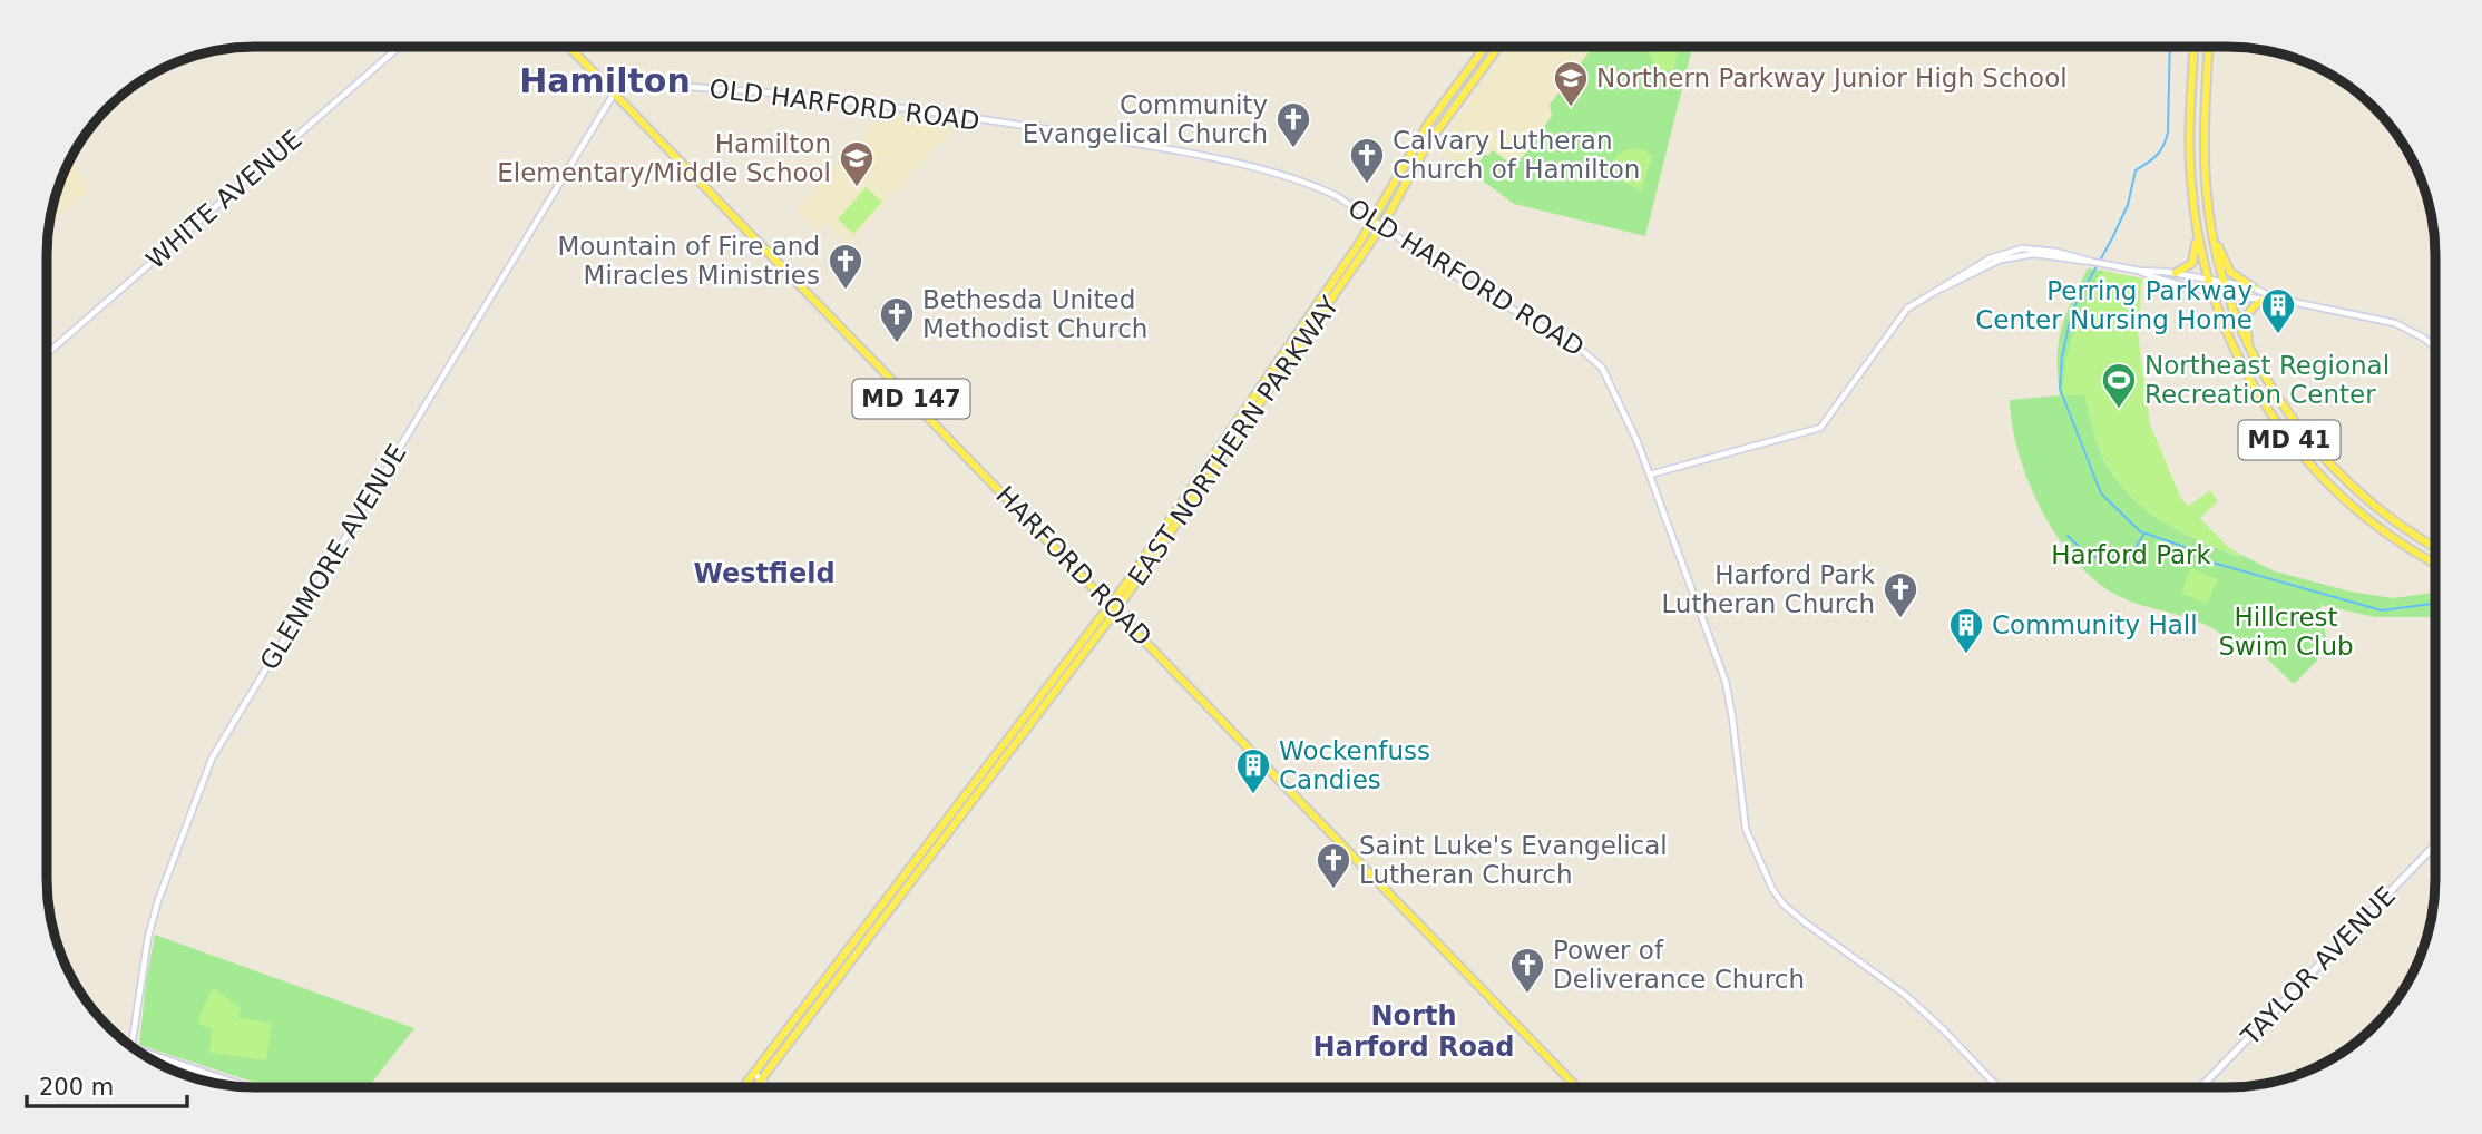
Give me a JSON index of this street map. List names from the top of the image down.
{
  "streets": {
    "main road": [
      "MD 147",
      "MD 41",
      "EAST NORTHERN PARKWAY",
      "HARFORD ROAD",
      "TAYLOR AVENUE"
    ],
    "street": ["OLD HARFORD ROAD", "WHITE AVENUE", "GLENMORE AVENUE"]
  },
  "crossings": [
    ["OLD HARFORD ROAD", "EAST NORTHERN PARKWAY"],
    ["OLD HARFORD ROAD", "HARFORD ROAD"],
    ["EAST NORTHERN PARKWAY", "HARFORD ROAD"],
    ["GLENMORE AVENUE", "HARFORD ROAD"]
  ],
  "districts": ["Hamilton", "Westfield", "North Harford Road"],
  "parks": ["Harford Park", "Hillcrest Swim Club"],
  "places": {
    "school or university": ["Northern Parkway Junior High School", "Hamilton Elementary/Middle School"],
    "church": [
      "Community Evangelical Church",
      "Calvary Lutheran Church of Hamilton",
      "Mountain of Fire and Miracles Ministries",
      "Bethesda United Methodist Church",
      "Harford Park Lutheran Church",
      "Saint Luke's Evangelical Lutheran Church",
      "Power of Deliverance Church"
    ],
    "building": ["Perring Parkway Center Nursing Home", "Community Hall", "Wockenfuss Candies"],
    "sports": ["Northeast Regional Recreation Center"]
  },
  "scale_bar": "200 m"
}
